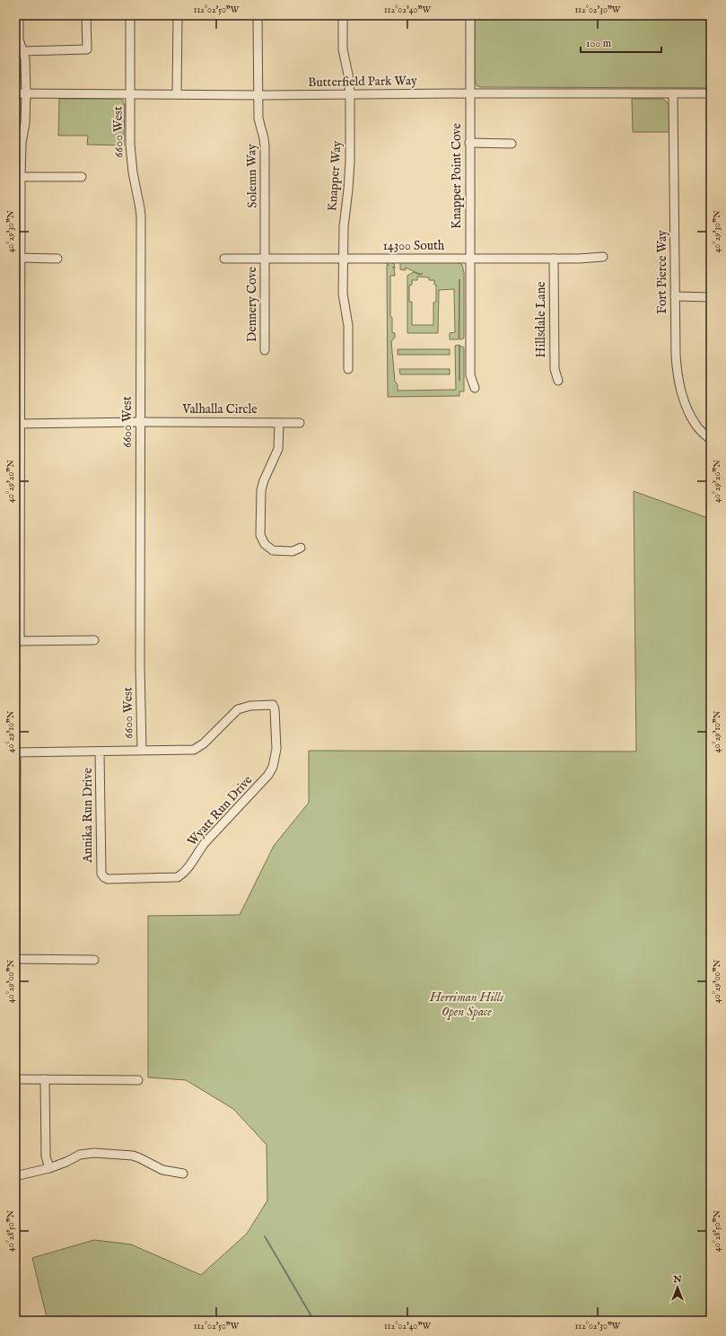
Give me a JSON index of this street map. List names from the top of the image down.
{
  "streets": {
    "street": [
      "Butterfield Park Way",
      "6600 West",
      "Solemn Way",
      "Knapper Way",
      "Knapper Point Cove",
      "14300 South",
      "Fort Pierce Way",
      "Dennery Cove",
      "Hillsdale Lane",
      "Valhalla Circle",
      "Wyatt Run Drive",
      "Annika Run Drive"
    ]
  },
  "crossings": [
    ["Butterfield Park Way", "6600 West"],
    ["Butterfield Park Way", "Solemn Way"],
    ["Butterfield Park Way", "Knapper Way"],
    ["Butterfield Park Way", "Knapper Point Cove"],
    ["Butterfield Park Way", "Fort Pierce Way"],
    ["6600 West", "Valhalla Circle"],
    ["6600 West", "Wyatt Run Drive"],
    ["Solemn Way", "14300 South"],
    ["Solemn Way", "Dennery Cove"],
    ["Knapper Way", "14300 South"],
    ["Knapper Point Cove", "14300 South"],
    ["14300 South", "Dennery Cove"],
    ["14300 South", "Hillsdale Lane"],
    ["Wyatt Run Drive", "Annika Run Drive"]
  ],
  "parks": ["Herriman Hills Open Space"],
  "scale_bar": "100 m",
  "north": "top",
  "coordinates": [
    "112°02'50\"W",
    "112°02'40\"W",
    "112°02'30\"W",
    "40°29'30\"N",
    "40°29'20\"N",
    "40°29'10\"N",
    "40°29'00\"N",
    "40°28'50\"N"
  ]
}
